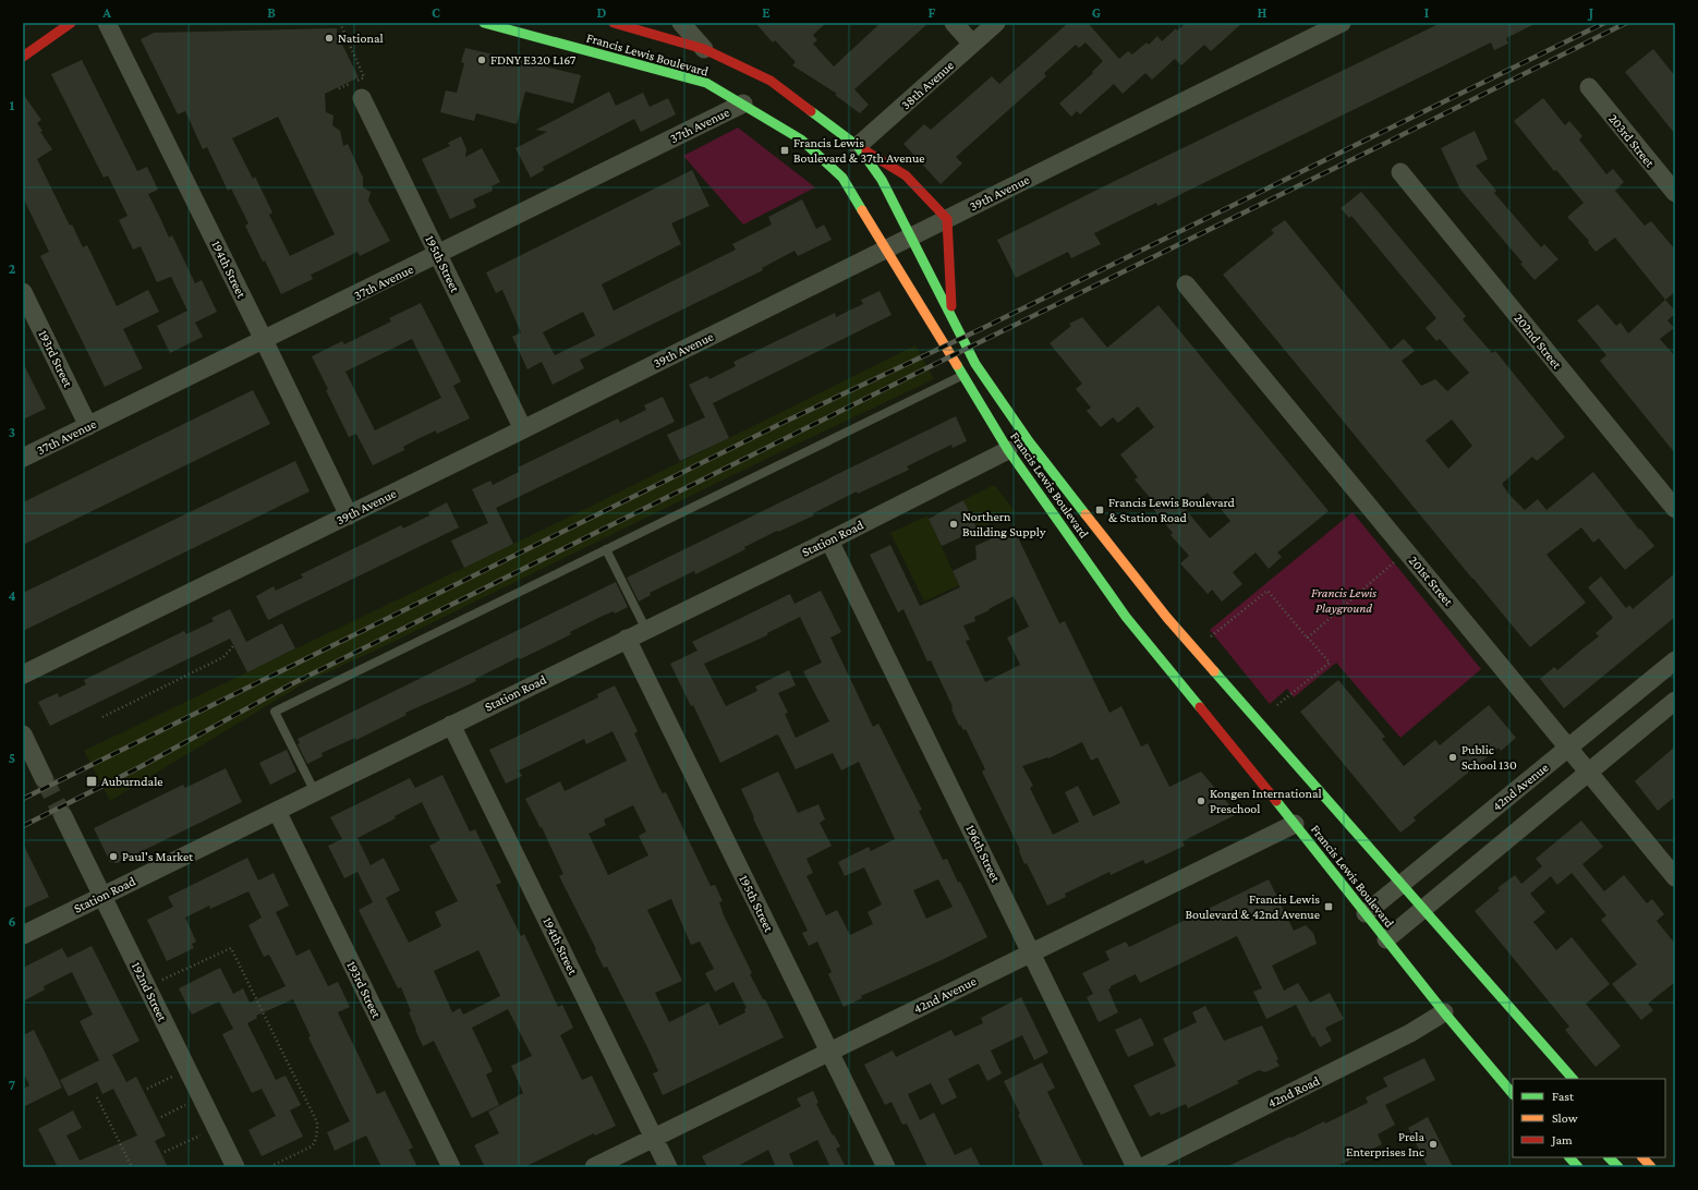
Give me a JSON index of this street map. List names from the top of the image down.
{
  "streets": {
    "main road": ["Francis Lewis Boulevard"],
    "street": [
      "38th Avenue",
      "37th Avenue",
      "203rd Street",
      "39th Avenue",
      "195th Street",
      "194th Street",
      "202nd Street",
      "193rd Street",
      "Station Road",
      "201st Street",
      "42nd Avenue",
      "196th Street",
      "192nd Street",
      "42nd Road"
    ]
  },
  "crossings": [
    ["Francis Lewis Boulevard", "38th Avenue"],
    ["Francis Lewis Boulevard", "37th Avenue"],
    ["Francis Lewis Boulevard", "39th Avenue"],
    ["Francis Lewis Boulevard", "Station Road"],
    ["Francis Lewis Boulevard", "42nd Avenue"],
    ["Francis Lewis Boulevard", "42nd Road"],
    ["37th Avenue", "195th Street"],
    ["37th Avenue", "194th Street"],
    ["37th Avenue", "193rd Street"],
    ["39th Avenue", "195th Street"],
    ["39th Avenue", "194th Street"],
    ["195th Street", "Station Road"],
    ["195th Street", "42nd Avenue"],
    ["194th Street", "Station Road"],
    ["194th Street", "42nd Avenue"],
    ["193rd Street", "Station Road"],
    ["Station Road", "196th Street"],
    ["Station Road", "192nd Street"],
    ["201st Street", "42nd Avenue"],
    ["42nd Avenue", "196th Street"]
  ],
  "parks": ["Francis Lewis Playground"],
  "places": {
    "other": [
      "National",
      "FDNY E320 L167",
      "Northern Building Supply",
      "Public School 130",
      "Kongen International Preschool",
      "Paul's Market",
      "Prela Enterprises Inc"
    ],
    "transit": [
      "Francis Lewis Boulevard & 37th Avenue",
      "Francis Lewis Boulevard & Station Road",
      "Auburndale",
      "Francis Lewis Boulevard & 42nd Avenue"
    ]
  },
  "legend": ["Fast", "Slow", "Jam"],
  "grid": {
    "columns": [
      "A",
      "B",
      "C",
      "D",
      "E",
      "F",
      "G",
      "H",
      "I",
      "J"
    ],
    "rows": [
      "1",
      "2",
      "3",
      "4",
      "5",
      "6",
      "7"
    ]
  }
}
